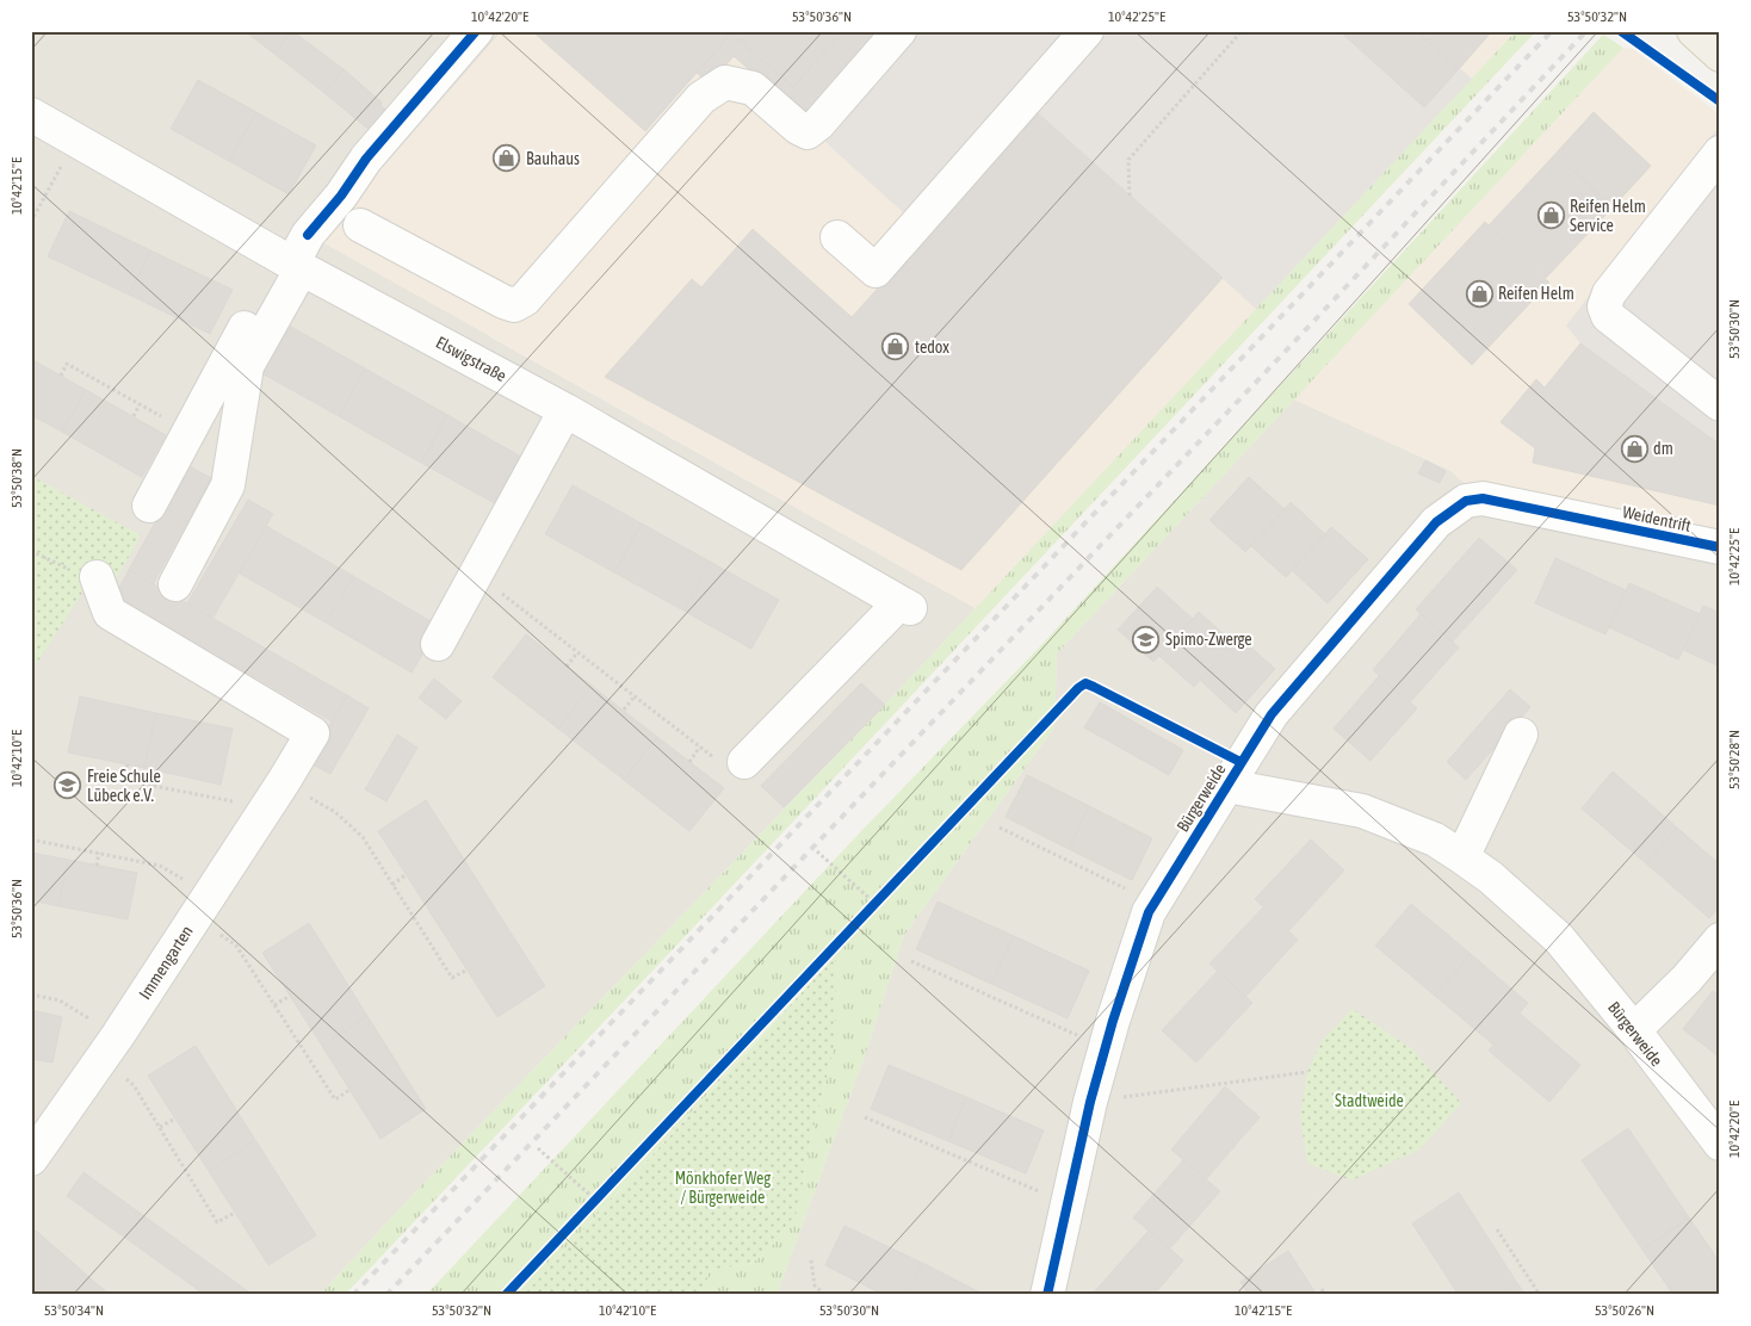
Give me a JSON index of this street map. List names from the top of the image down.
{
  "streets": {
    "street": [
      "Elswigstraße",
      "Weidentrift",
      "Bürgerweide",
      "Immengarten"
    ]
  },
  "crossings": [
    ["Weidentrift", "Bürgerweide"]
  ],
  "parks": ["Stadtweide", "Mönkhofer Weg / Bürgerweide"],
  "places": {
    "shop": [
      "Bauhaus",
      "Reifen Helm Service",
      "Reifen Helm",
      "tedox",
      "dm"
    ],
    "school or university": ["Spimo-Zwerge", "Freie Schule Lübeck e.V."]
  },
  "coordinates": [
    "10°42'20\"E",
    "53°50'36\"N",
    "10°42'25\"E",
    "53°50'32\"N",
    "10°42'15\"E",
    "53°50'30\"N",
    "53°50'38\"N",
    "10°42'10\"E",
    "53°50'28\"N",
    "53°50'34\"N",
    "53°50'26\"N"
  ]
}
